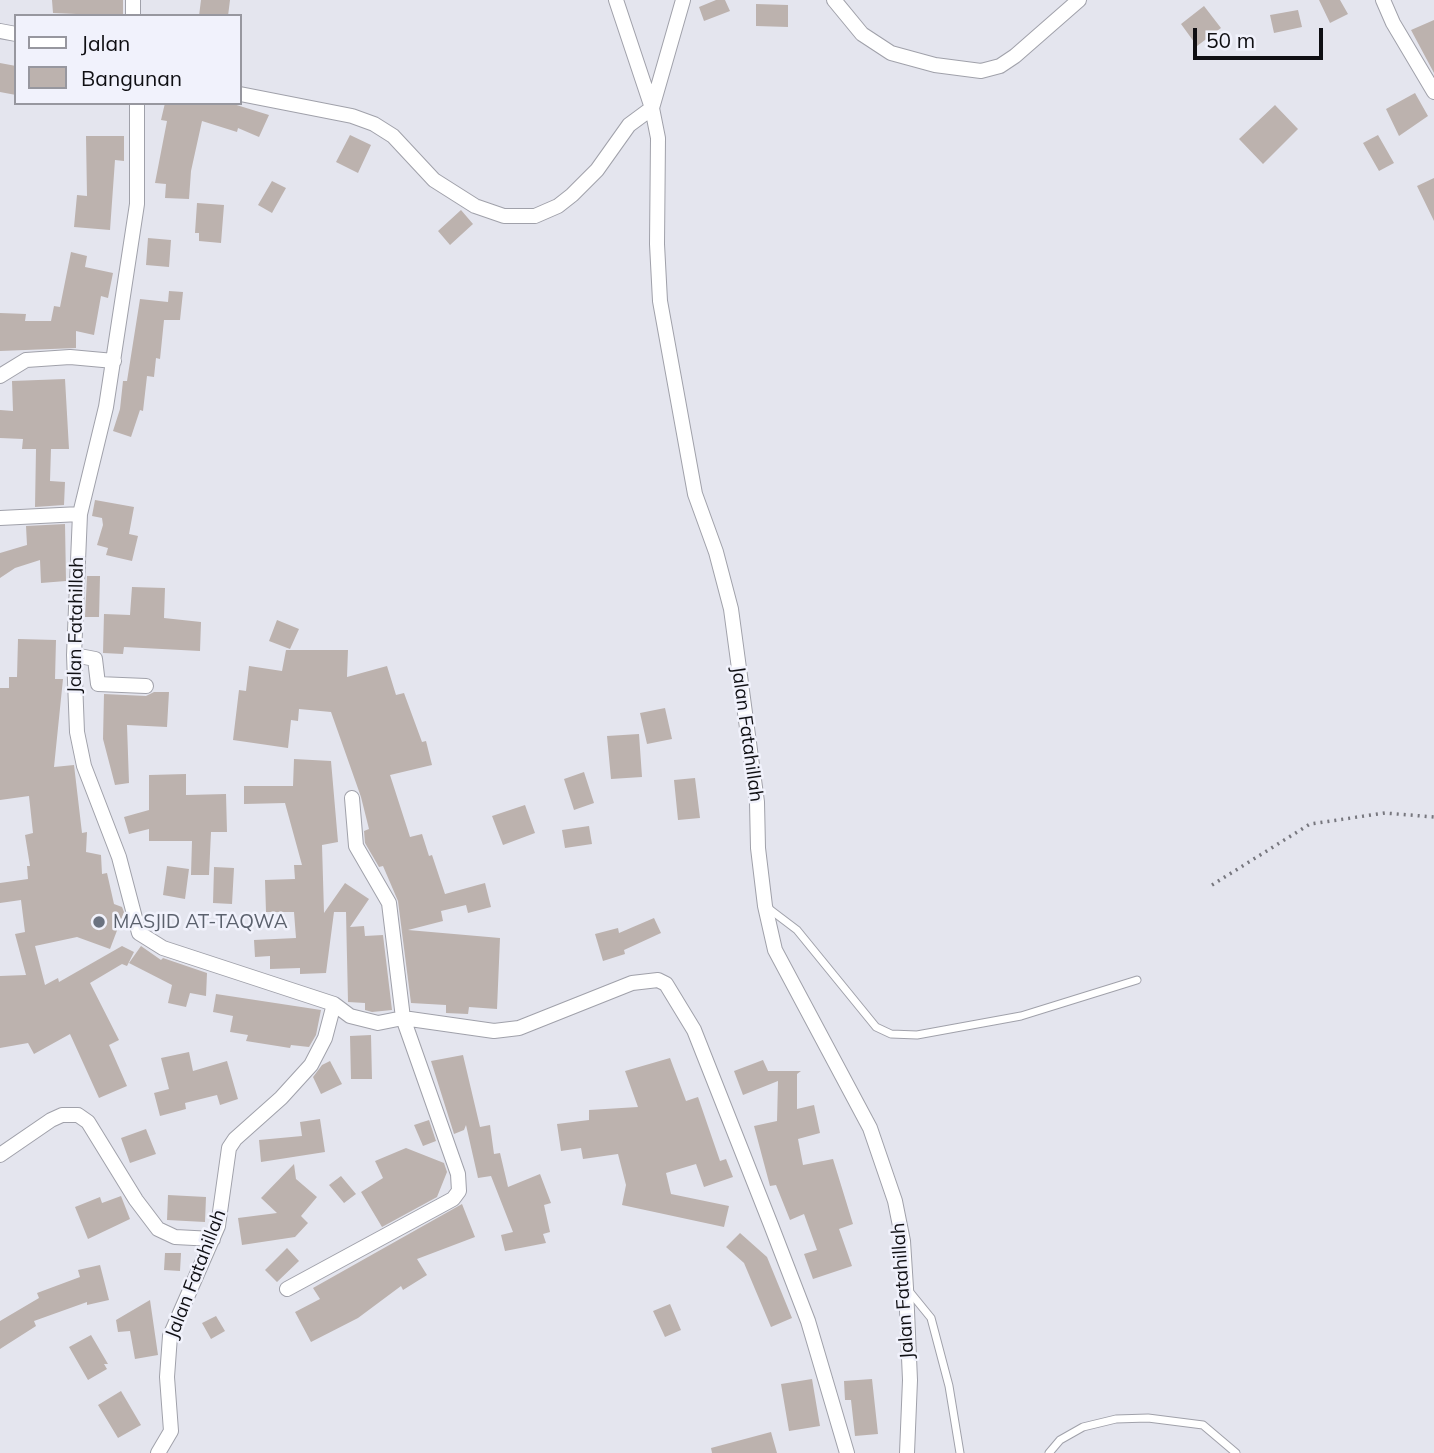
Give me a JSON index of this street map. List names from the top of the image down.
{
  "streets": {
    "street": ["Jalan Fatahillah"]
  },
  "places": ["MASJID AT-TAQWA"],
  "legend": ["Jalan", "Bangunan"],
  "scale_bar": "50 m"
}
